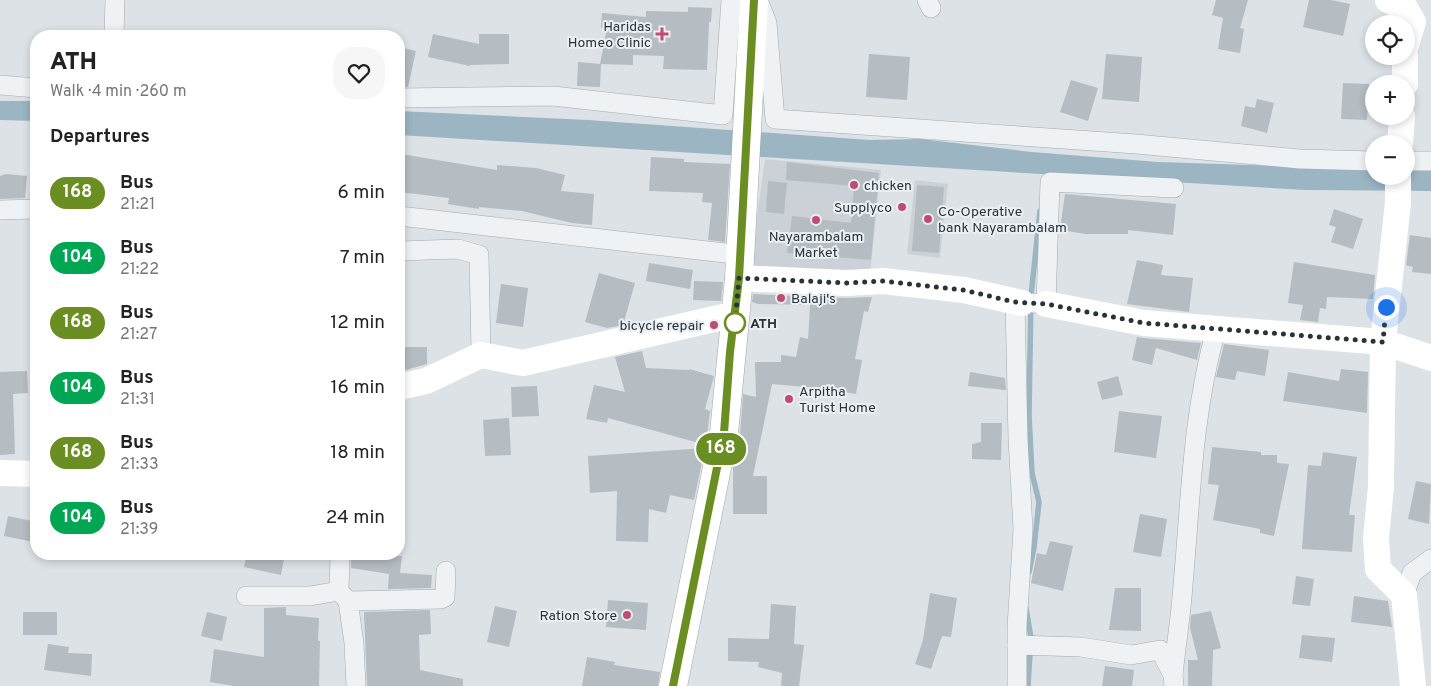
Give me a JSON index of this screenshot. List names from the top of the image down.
{
  "places": {
    "health": ["Haridas Homeo Clinic"],
    "other": [
      "chicken",
      "Supplyco",
      "Co-Operative bank Nayarambalam",
      "Nayarambalam Market",
      "Balaji's",
      "ATH",
      "bicycle repair",
      "Arpitha Turist Home",
      "Ration Store"
    ]
  },
  "lines": ["bus line 168"],
  "page": {
    "on_map": "168",
    "map_buttons": ["+", "−"],
    "heading": [
      ["ATH", "Walk · 4 min · 260 m"],
      "Departures"
    ],
    "list": [
      {
        "mark": "168",
        "name": "Bus",
        "note": "21:21",
        "value": "6 min"
      },
      {
        "mark": "104",
        "name": "Bus",
        "note": "21:22",
        "value": "7 min"
      },
      {
        "mark": "168",
        "name": "Bus",
        "note": "21:27",
        "value": "12 min"
      },
      {
        "mark": "104",
        "name": "Bus",
        "note": "21:31",
        "value": "16 min"
      },
      {
        "mark": "168",
        "name": "Bus",
        "note": "21:33",
        "value": "18 min"
      },
      {
        "mark": "104",
        "name": "Bus",
        "note": "21:39",
        "value": "24 min"
      }
    ]
  }
}
